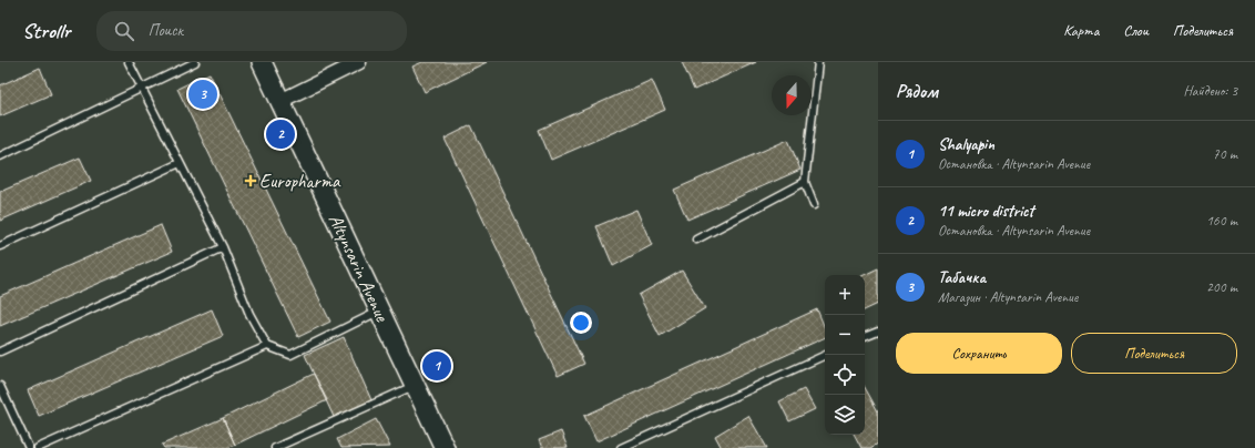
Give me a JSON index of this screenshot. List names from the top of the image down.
{
  "streets": {
    "main road": ["Altynsarin Avenue"]
  },
  "places": {
    "health": ["Europharma"]
  },
  "north": "bottom",
  "page": {
    "header": "Strollr",
    "search": "Поиск",
    "nav": ["Карта", "Слои", "Поделиться"],
    "heading": ["Рядом", "Найдено: 3"],
    "pins": ["3", "2", "1"],
    "list": [
      {
        "mark": "1",
        "name": "Shalyapin",
        "note": "Остановка · Altynsarin Avenue",
        "value": "70 m"
      },
      {
        "mark": "2",
        "name": "11 micro district",
        "note": "Остановка · Altynsarin Avenue",
        "value": "160 m"
      },
      {
        "mark": "3",
        "name": "Табачка",
        "note": "Магазин · Altynsarin Avenue",
        "value": "200 m"
      }
    ],
    "map_buttons": ["+", "−"],
    "buttons": ["Сохранить", "Поделиться"]
  }
}
